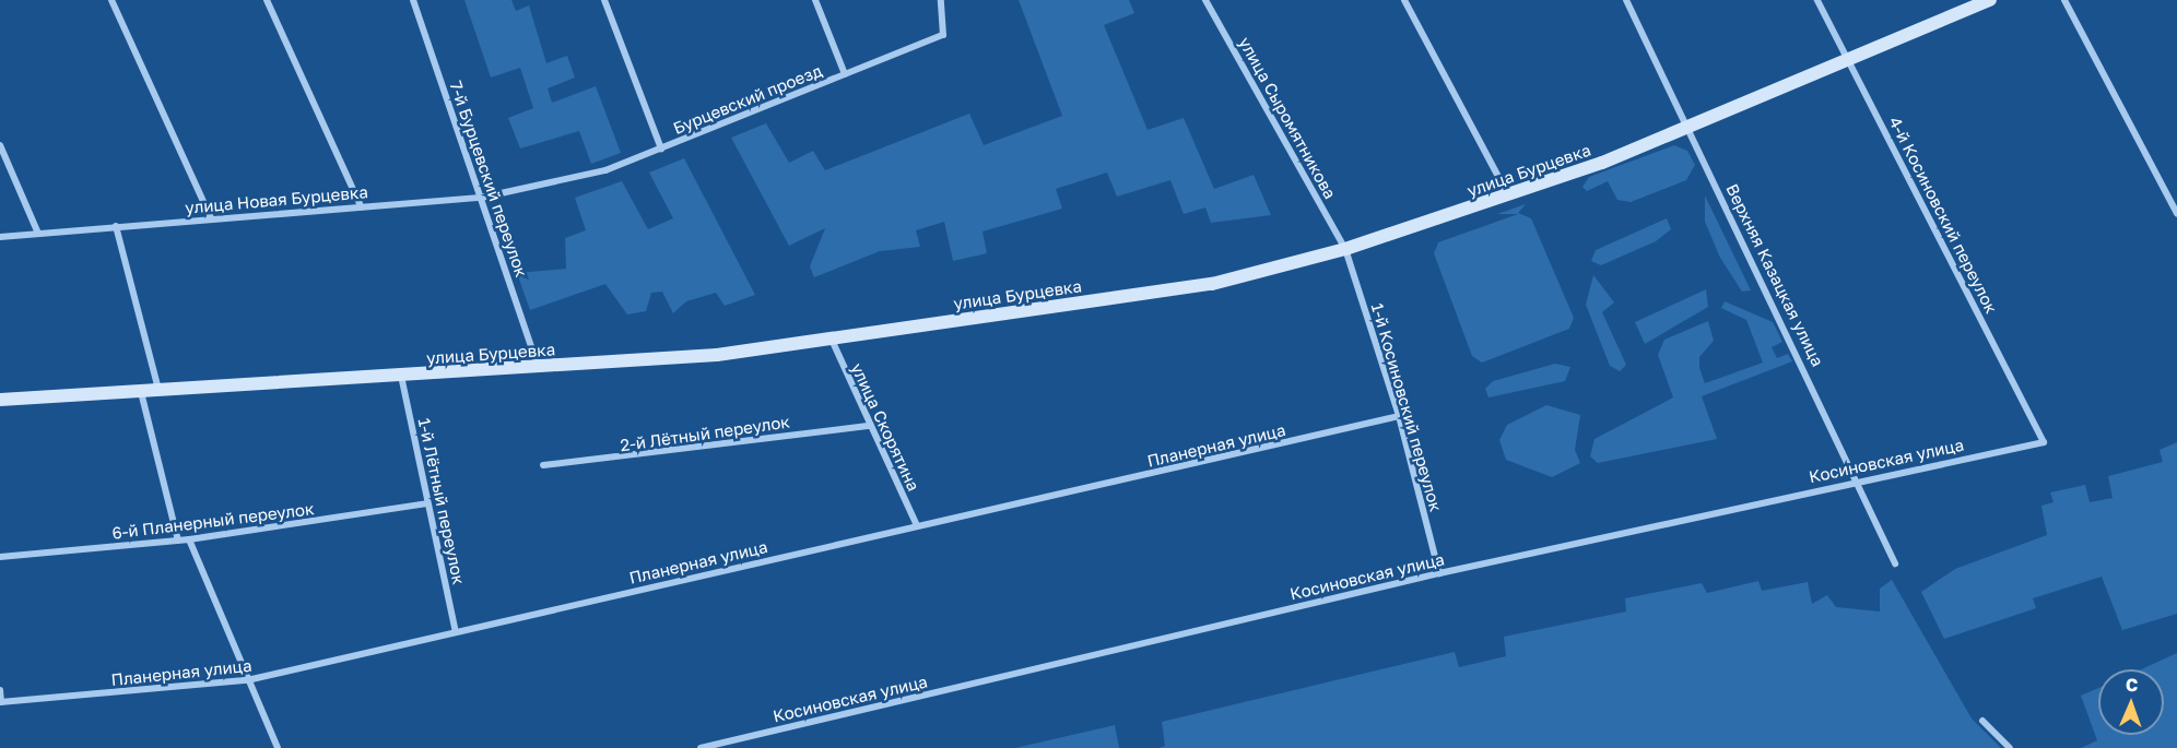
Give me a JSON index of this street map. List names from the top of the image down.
{
  "streets": {
    "street": [
      "Бурцевский проезд",
      "улица Сыромятникова",
      "улица Бурцевка",
      "7-й Бурцевский переулок",
      "улица Новая Бурцевка",
      "4-й Косиновский переулок",
      "Верхняя Казацкая улица",
      "1-й Косиновский переулок",
      "улица Скорятина",
      "2-й Лётный переулок",
      "Планерная улица",
      "Косиновская улица",
      "1-й Лётный переулок",
      "6-й Планерный переулок"
    ]
  },
  "crossings": [
    ["Бурцевский проезд", "улица Новая Бурцевка"],
    ["улица Сыромятникова", "улица Бурцевка"],
    ["улица Сыромятникова", "1-й Косиновский переулок"],
    ["улица Бурцевка", "7-й Бурцевский переулок"],
    ["улица Бурцевка", "4-й Косиновский переулок"],
    ["улица Бурцевка", "Верхняя Казацкая улица"],
    ["улица Бурцевка", "1-й Косиновский переулок"],
    ["улица Бурцевка", "улица Скорятина"],
    ["улица Бурцевка", "1-й Лётный переулок"],
    ["7-й Бурцевский переулок", "улица Новая Бурцевка"],
    ["4-й Косиновский переулок", "Косиновская улица"],
    ["Верхняя Казацкая улица", "Косиновская улица"],
    ["1-й Косиновский переулок", "Планерная улица"],
    ["1-й Косиновский переулок", "Косиновская улица"],
    ["улица Скорятина", "2-й Лётный переулок"],
    ["улица Скорятина", "Планерная улица"],
    ["Планерная улица", "1-й Лётный переулок"],
    ["1-й Лётный переулок", "6-й Планерный переулок"]
  ],
  "north": "top"
}
